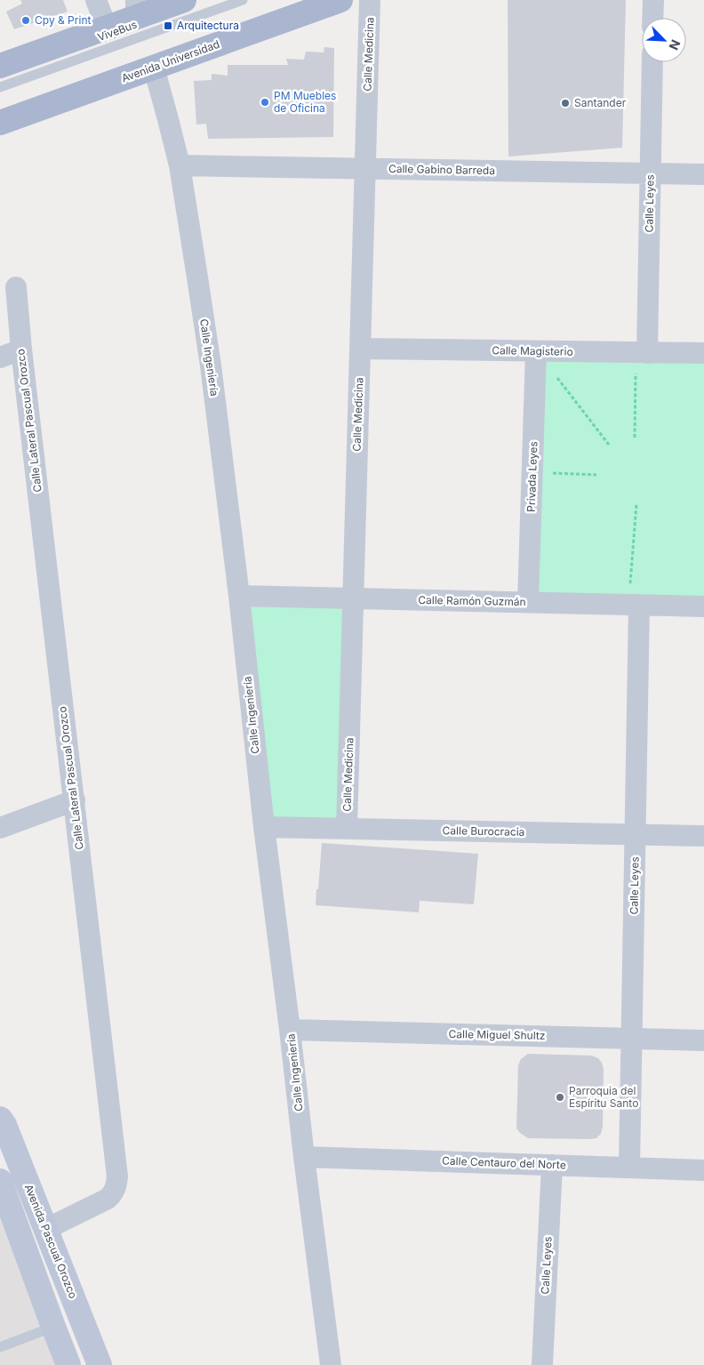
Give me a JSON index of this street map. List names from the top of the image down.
{
  "streets": {
    "main road": ["Avenida Universidad", "Avenida Pascual Orozco"],
    "street": [
      "Calle Medicina",
      "Calle Gabino Barreda",
      "Calle Leyes",
      "Calle Magisterio",
      "Calle Ingeniería",
      "Calle Lateral Pascual Orozco",
      "Privada Leyes",
      "Calle Ramón Guzmán",
      "Calle Burocracia",
      "Calle Miguel Shultz",
      "Calle Centauro del Norte"
    ],
    "lane": ["ViveBus"]
  },
  "crossings": [
    ["Calle Medicina", "Calle Gabino Barreda"],
    ["Calle Medicina", "Calle Magisterio"],
    ["Calle Medicina", "Calle Ramón Guzmán"],
    ["Calle Medicina", "Calle Burocracia"],
    ["Avenida Universidad", "Calle Ingeniería"],
    ["Calle Gabino Barreda", "Calle Leyes"],
    ["Calle Gabino Barreda", "Calle Ingeniería"],
    ["Calle Leyes", "Calle Magisterio"],
    ["Calle Leyes", "Calle Ramón Guzmán"],
    ["Calle Leyes", "Calle Burocracia"],
    ["Calle Leyes", "Calle Miguel Shultz"],
    ["Calle Leyes", "Calle Centauro del Norte"],
    ["Calle Magisterio", "Privada Leyes"],
    ["Calle Ingeniería", "Calle Ramón Guzmán"],
    ["Calle Ingeniería", "Calle Burocracia"],
    ["Calle Ingeniería", "Calle Miguel Shultz"],
    ["Calle Ingeniería", "Calle Centauro del Norte"],
    ["Calle Lateral Pascual Orozco", "Avenida Pascual Orozco"],
    ["Privada Leyes", "Calle Ramón Guzmán"]
  ],
  "places": {
    "other": [
      "Cpy & Print",
      "PM Muebles de Oficina",
      "Santander",
      "Parroquia del Espíritu Santo"
    ],
    "transit": ["Arquitectura"]
  },
  "north": "bottom right"
}
